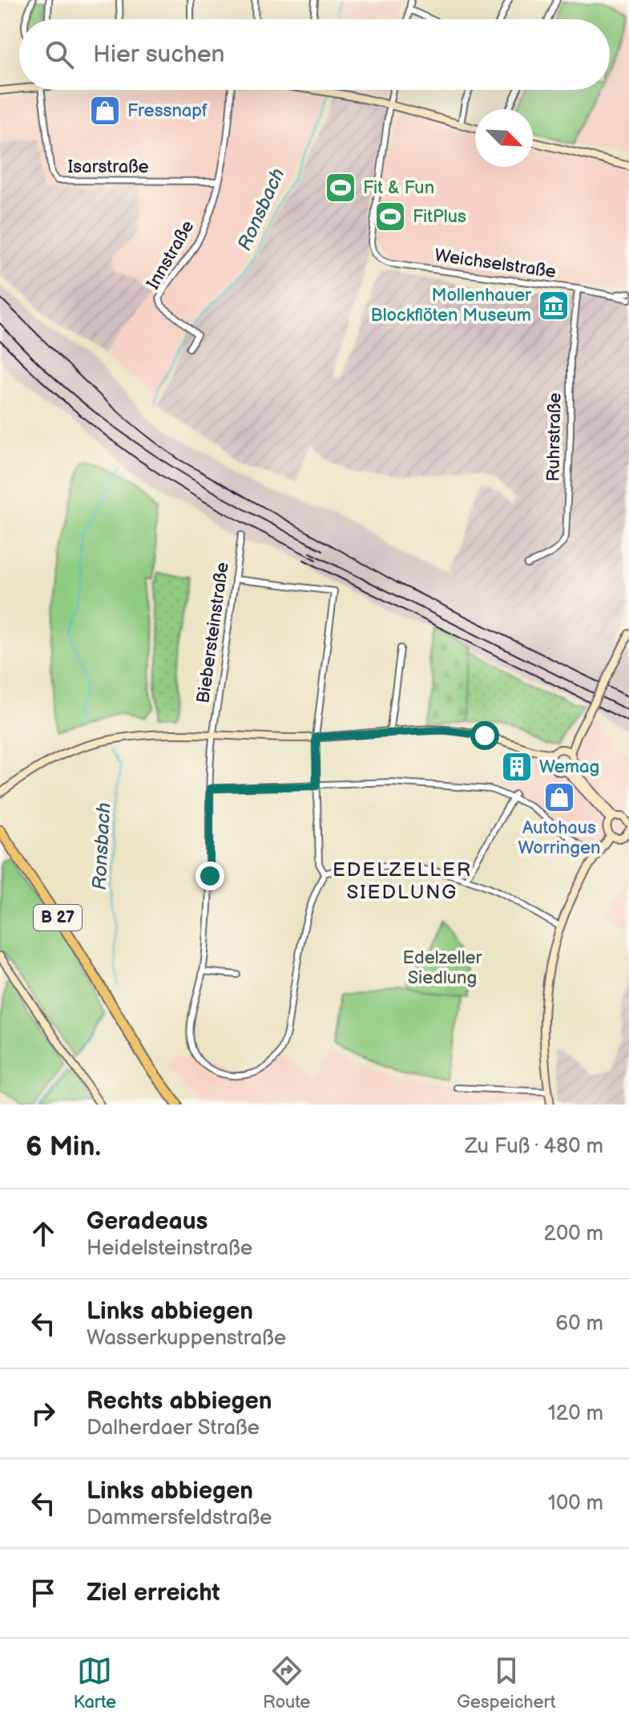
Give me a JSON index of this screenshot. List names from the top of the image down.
{
  "streets": {
    "highway": ["B 27"],
    "street": [
      "Isarstraße",
      "Innstraße",
      "Weichselstraße",
      "Ruhrstraße",
      "Biebersteinstraße"
    ]
  },
  "crossings": [
    ["Isarstraße", "Innstraße"],
    ["Weichselstraße", "Ruhrstraße"]
  ],
  "districts": ["EDELZELLER SIEDLUNG"],
  "water": ["Ronsbach"],
  "parks": ["Edelzeller Siedlung"],
  "places": {
    "shop": ["Fressnapf", "Autohaus Worringen"],
    "sports": ["Fit & Fun", "FitPlus"],
    "museum": ["Mollenhauer Blockflöten Museum"],
    "building": ["Wemag"]
  },
  "north": "bottom right",
  "page": {
    "search": "Hier suchen",
    "heading": ["6 Min.", "Zu Fuß · 480 m"],
    "list": [
      ["Geradeaus", "Heidelsteinstraße", "200 m"],
      ["Links abbiegen", "Wasserkuppenstraße", "60 m"],
      ["Rechts abbiegen", "Dalherdaer Straße", "120 m"],
      ["Links abbiegen", "Dammersfeldstraße", "100 m"],
      "Ziel erreicht"
    ],
    "nav": ["Karte", "Route", "Gespeichert"]
  }
}
